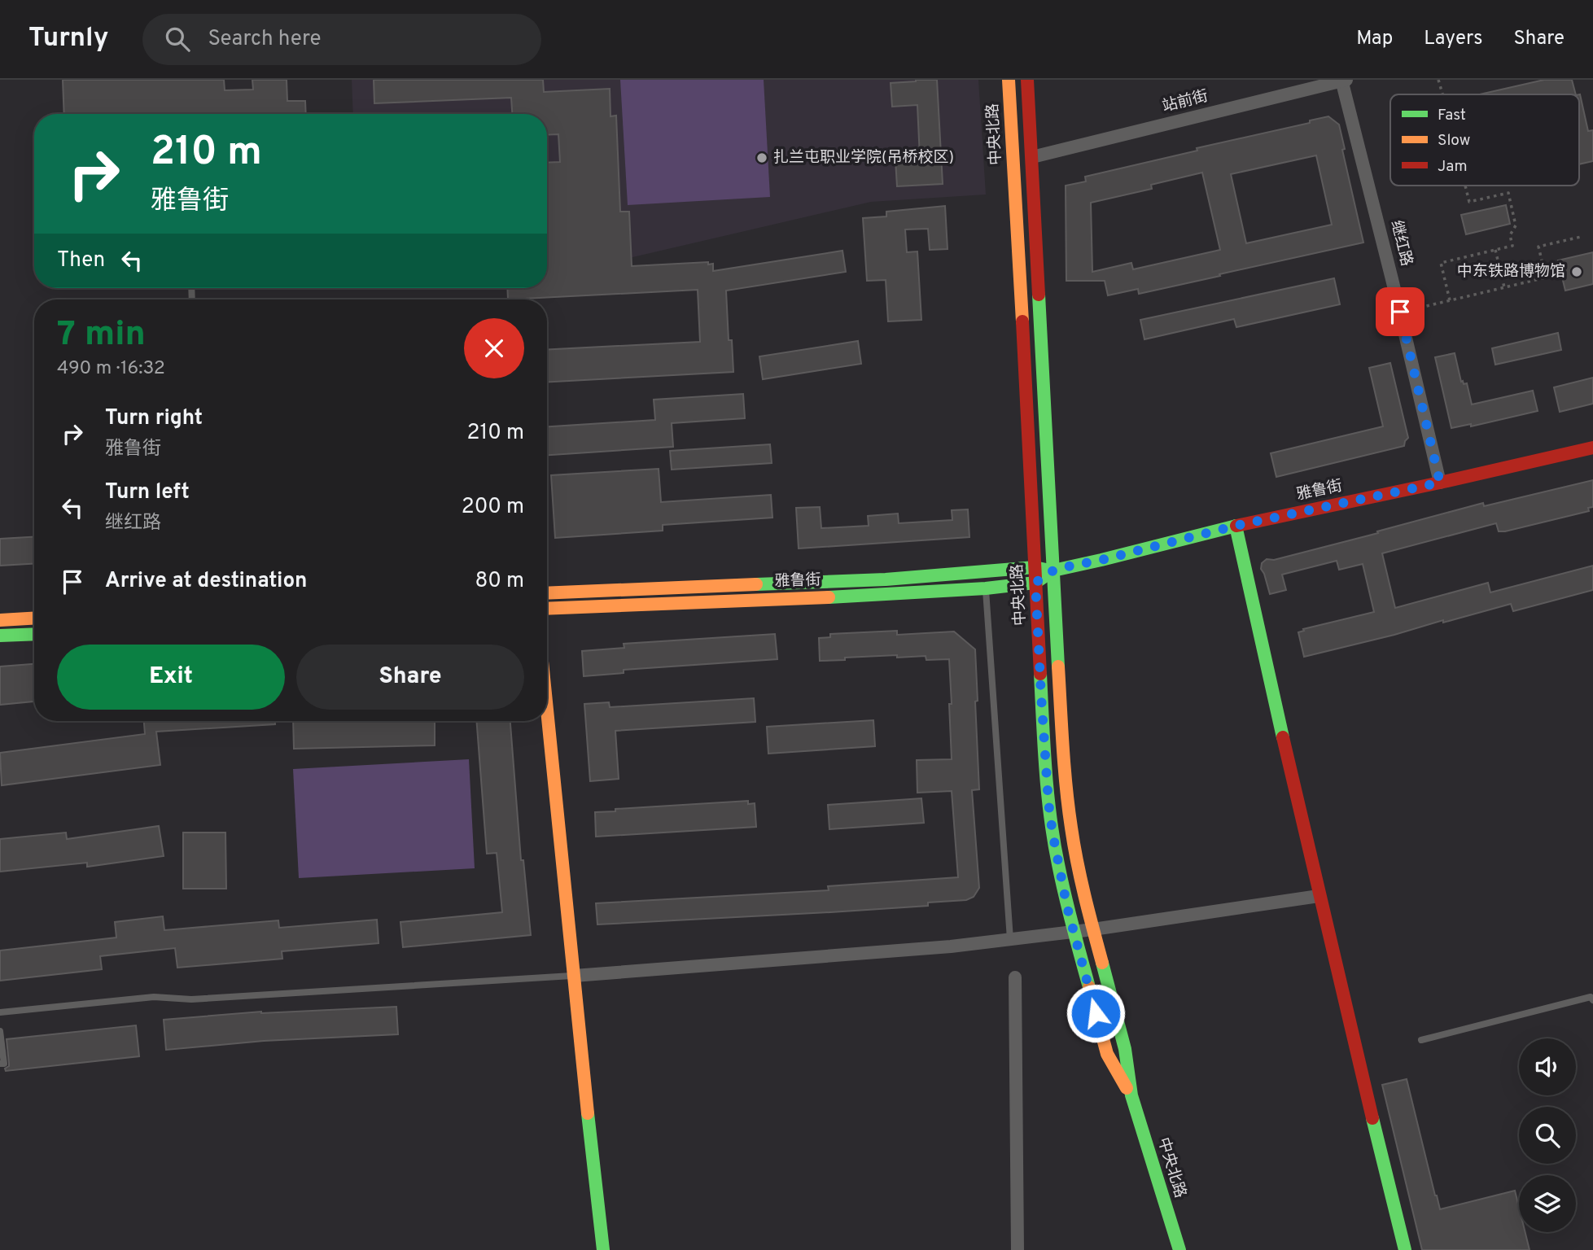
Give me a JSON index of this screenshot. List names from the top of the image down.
{
  "streets": {
    "main road": ["中央北路", "雅鲁街"],
    "street": ["站前街", "继红路"]
  },
  "crossings": [
    ["站前街", "中央北路"],
    ["站前街", "继红路"],
    ["中央北路", "雅鲁街"],
    ["继红路", "雅鲁街"]
  ],
  "places": ["扎兰屯职业学院(吊桥校区)", "中东铁路博物馆"],
  "legend": ["Fast", "Slow", "Jam"],
  "page": {
    "header": "Turnly",
    "search": "Search here",
    "nav": ["Map", "Layers", "Share"],
    "turn": ["210 m", "雅鲁街"],
    "then": "Then",
    "heading": ["7 min", "490 m · 16:32"],
    "list": [
      {
        "name": "Turn right",
        "note": "雅鲁街",
        "value": "210 m"
      },
      {
        "name": "Turn left",
        "note": "继红路",
        "value": "200 m"
      },
      {
        "name": "Arrive at destination",
        "value": "80 m"
      }
    ],
    "buttons": ["Exit", "Share"]
  }
}
